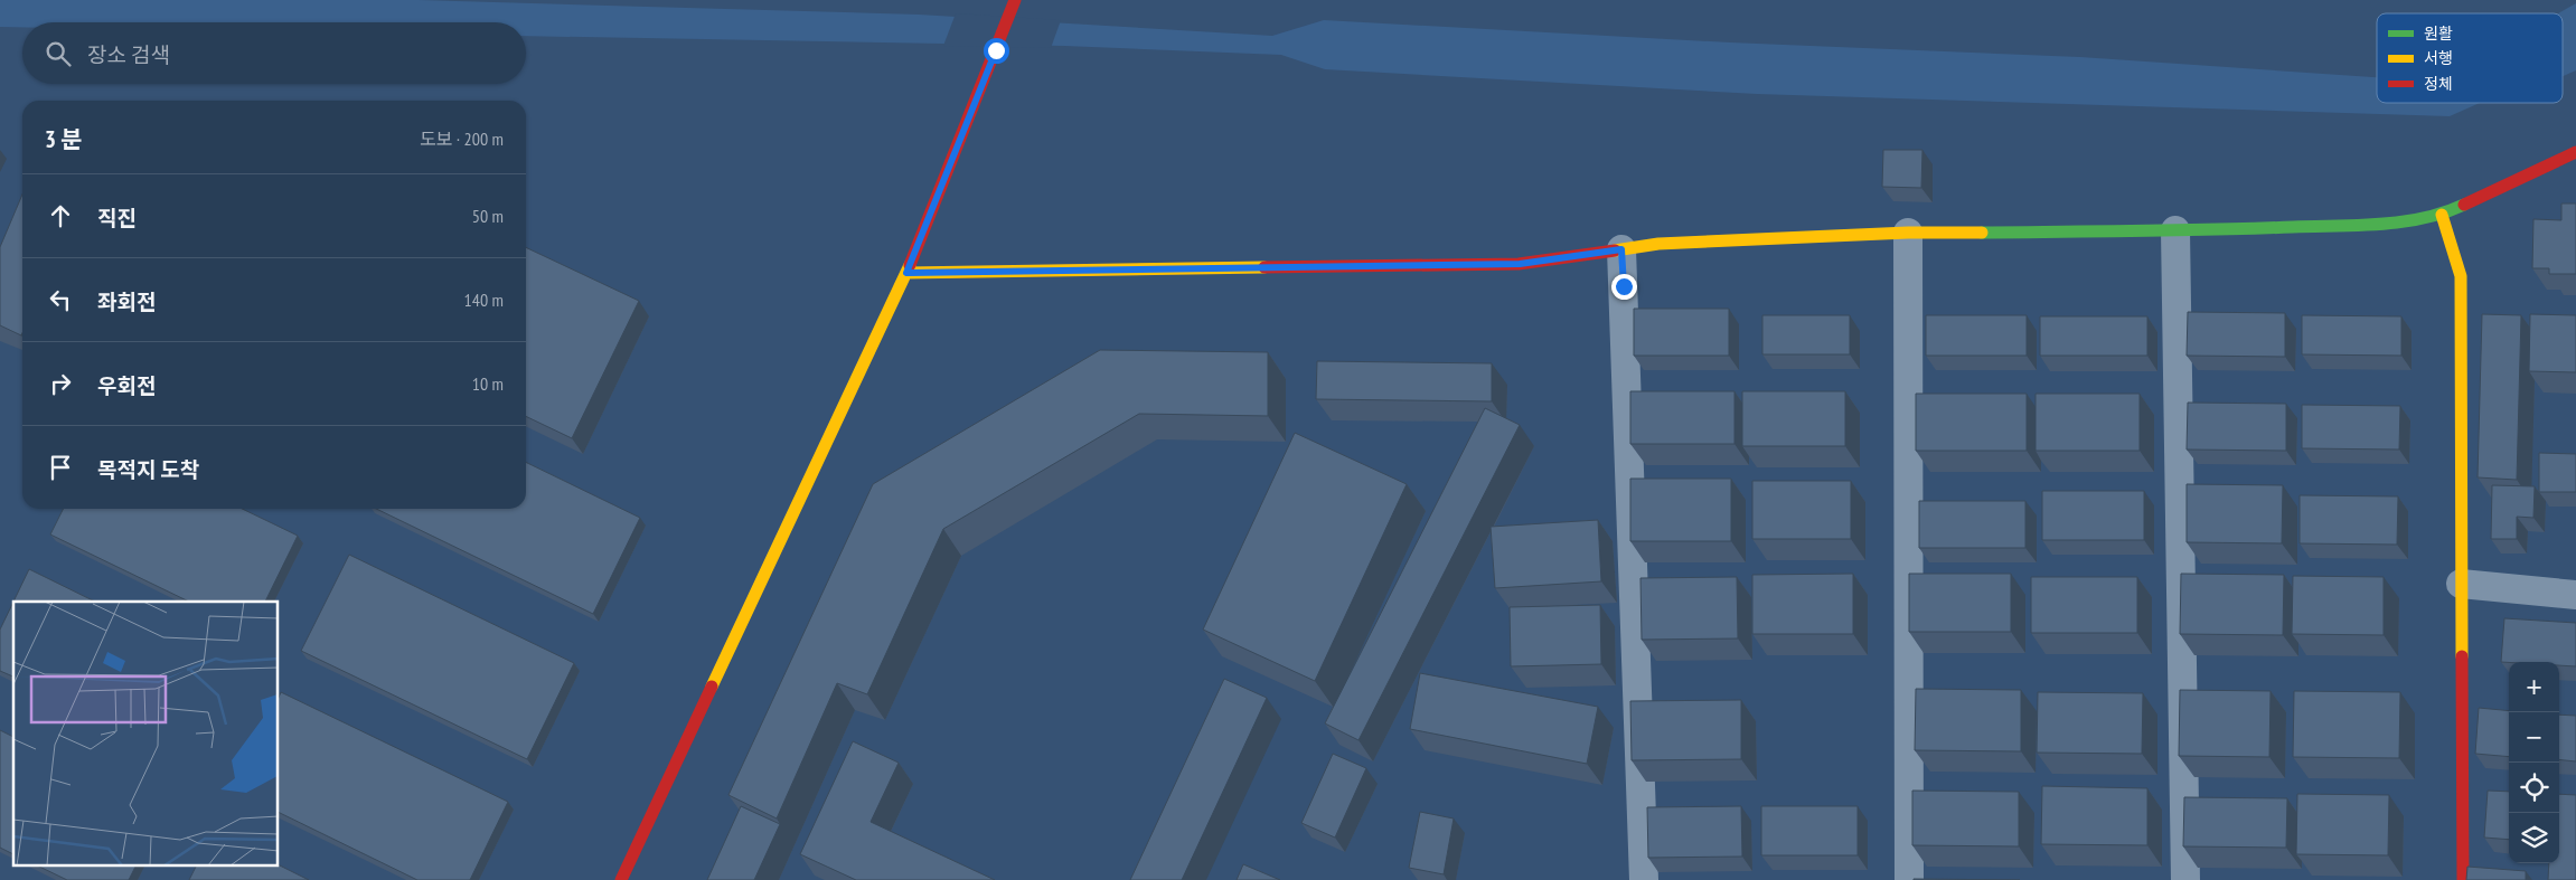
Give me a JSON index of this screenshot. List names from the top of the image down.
{
  "legend": ["원활", "서행", "정체"],
  "page": {
    "search": "장소 검색",
    "heading": ["3 분", "도보 · 200 m"],
    "list": [
      ["직진", "50 m"],
      ["좌회전", "140 m"],
      ["우회전", "10 m"],
      "목적지 도착"
    ],
    "map_buttons": ["+", "−"]
  }
}
